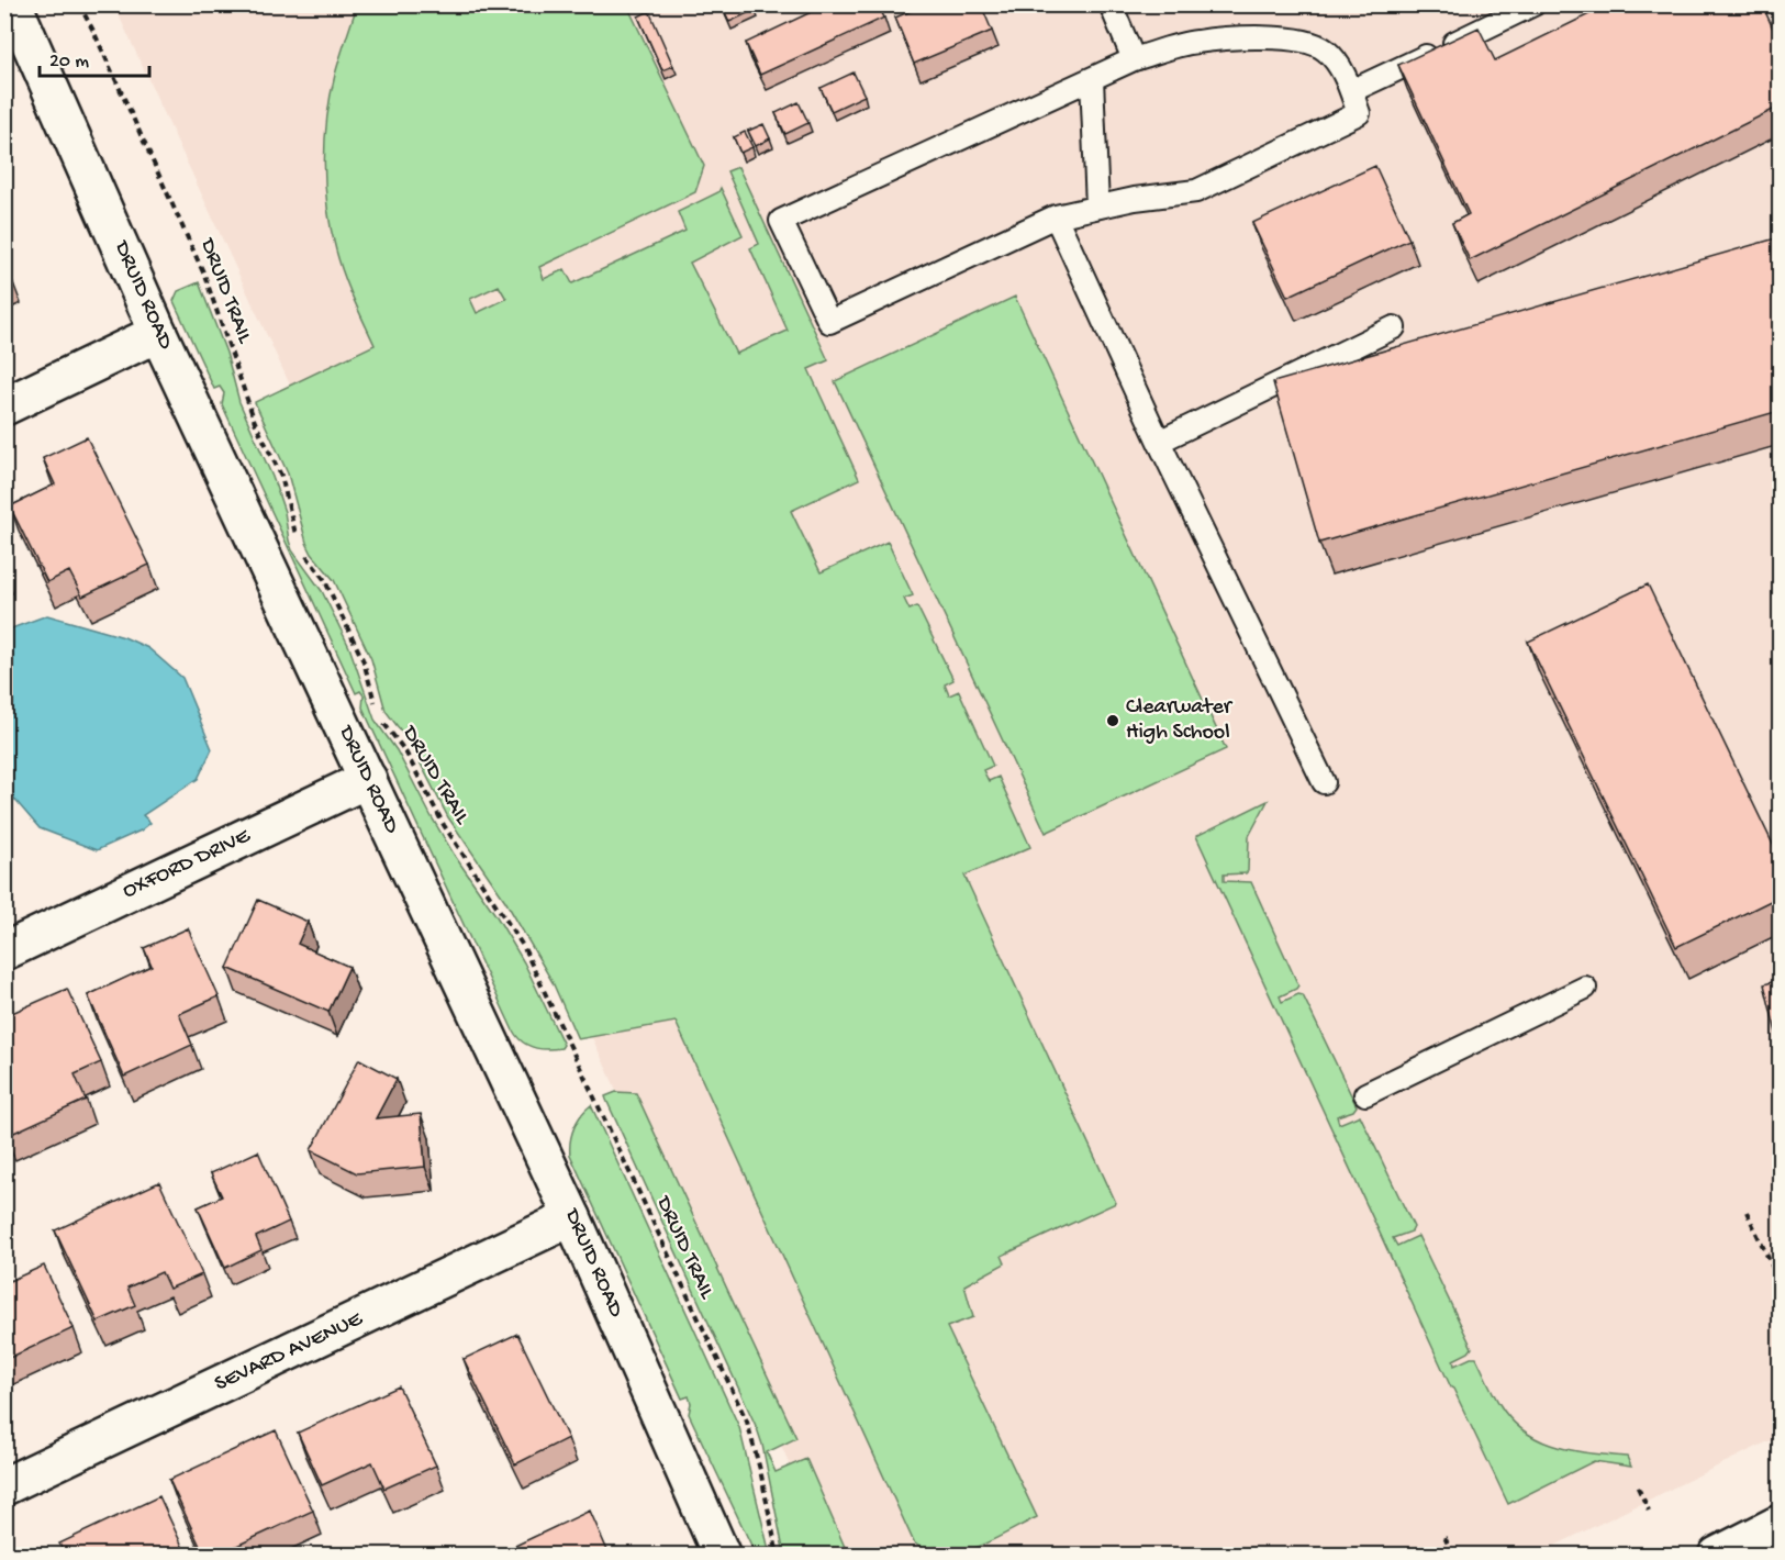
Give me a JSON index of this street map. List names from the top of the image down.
{
  "streets": {
    "street": ["DRUID ROAD", "OXFORD DRIVE", "SEVARD AVENUE"],
    "path": ["DRUID TRAIL"]
  },
  "crossings": [
    ["DRUID ROAD", "OXFORD DRIVE"],
    ["DRUID ROAD", "SEVARD AVENUE"]
  ],
  "places": ["Clearwater High School"],
  "scale_bar": "20 m"
}
